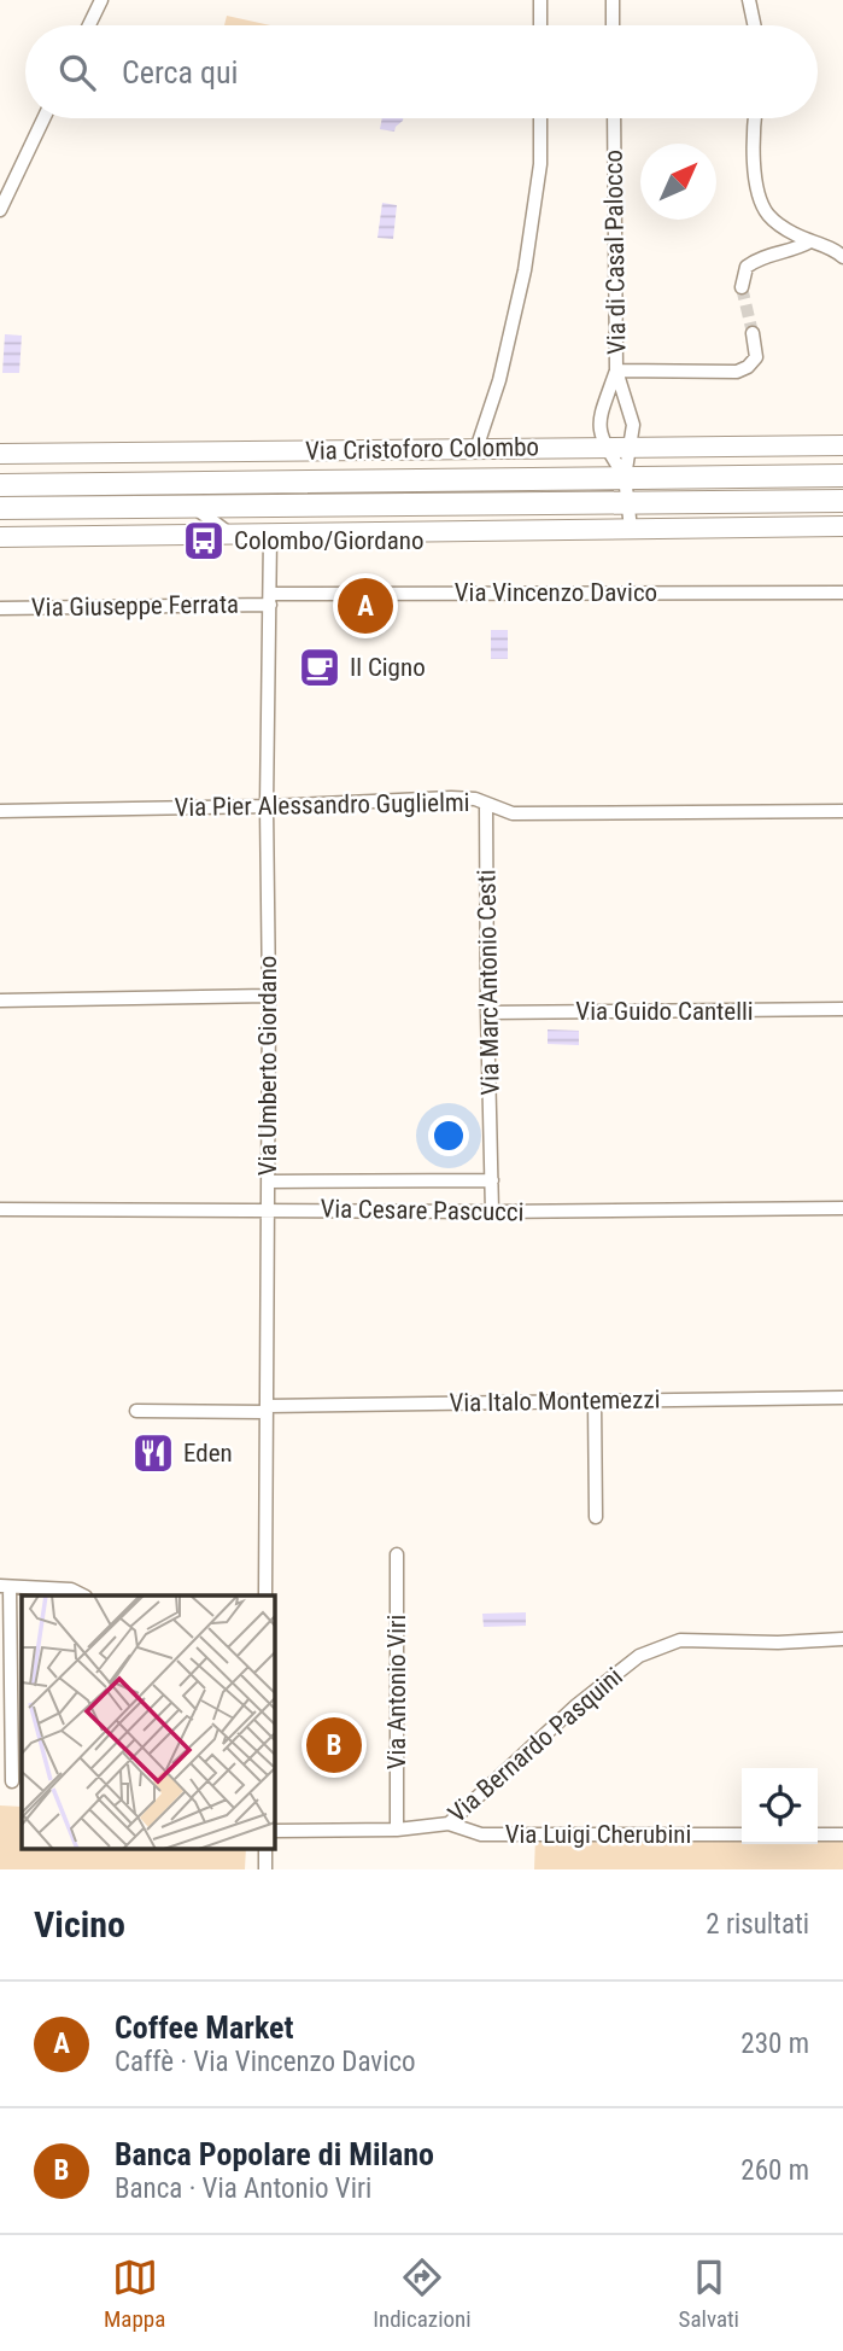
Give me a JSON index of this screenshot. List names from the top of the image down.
{
  "streets": {
    "main road": ["Via Cristoforo Colombo"],
    "street": [
      "Via di Casal Palocco",
      "Via Vincenzo Davico",
      "Via Giuseppe Ferrata",
      "Via Pier Alessandro Guglielmi",
      "Via Marc'Antonio Cesti",
      "Via Guido Cantelli",
      "Via Umberto Giordano",
      "Via Cesare Pascucci",
      "Via Italo Montemezzi",
      "Via Antonio Viri",
      "Via Bernardo Pasquini",
      "Via Luigi Cherubini"
    ]
  },
  "crossings": [
    ["Via di Casal Palocco", "Via Cristoforo Colombo"],
    ["Via Vincenzo Davico", "Via Giuseppe Ferrata"],
    ["Via Vincenzo Davico", "Via Umberto Giordano"],
    ["Via Giuseppe Ferrata", "Via Umberto Giordano"],
    ["Via Pier Alessandro Guglielmi", "Via Marc'Antonio Cesti"],
    ["Via Pier Alessandro Guglielmi", "Via Umberto Giordano"],
    ["Via Marc'Antonio Cesti", "Via Guido Cantelli"],
    ["Via Marc'Antonio Cesti", "Via Cesare Pascucci"],
    ["Via Umberto Giordano", "Via Cesare Pascucci"],
    ["Via Umberto Giordano", "Via Italo Montemezzi"],
    ["Via Antonio Viri", "Via Bernardo Pasquini"],
    ["Via Bernardo Pasquini", "Via Luigi Cherubini"]
  ],
  "places": {
    "bus stop": ["Colombo/Giordano"],
    "cafe": ["Il Cigno"],
    "restaurant": ["Eden"]
  },
  "north": "top right",
  "page": {
    "search": "Cerca qui",
    "pins": ["A", "B"],
    "heading": ["Vicino", "2 risultati"],
    "list": [
      {
        "mark": "A",
        "name": "Coffee Market",
        "note": "Caffè · Via Vincenzo Davico",
        "value": "230 m"
      },
      {
        "mark": "B",
        "name": "Banca Popolare di Milano",
        "note": "Banca · Via Antonio Viri",
        "value": "260 m"
      }
    ],
    "nav": ["Mappa", "Indicazioni", "Salvati"]
  }
}
